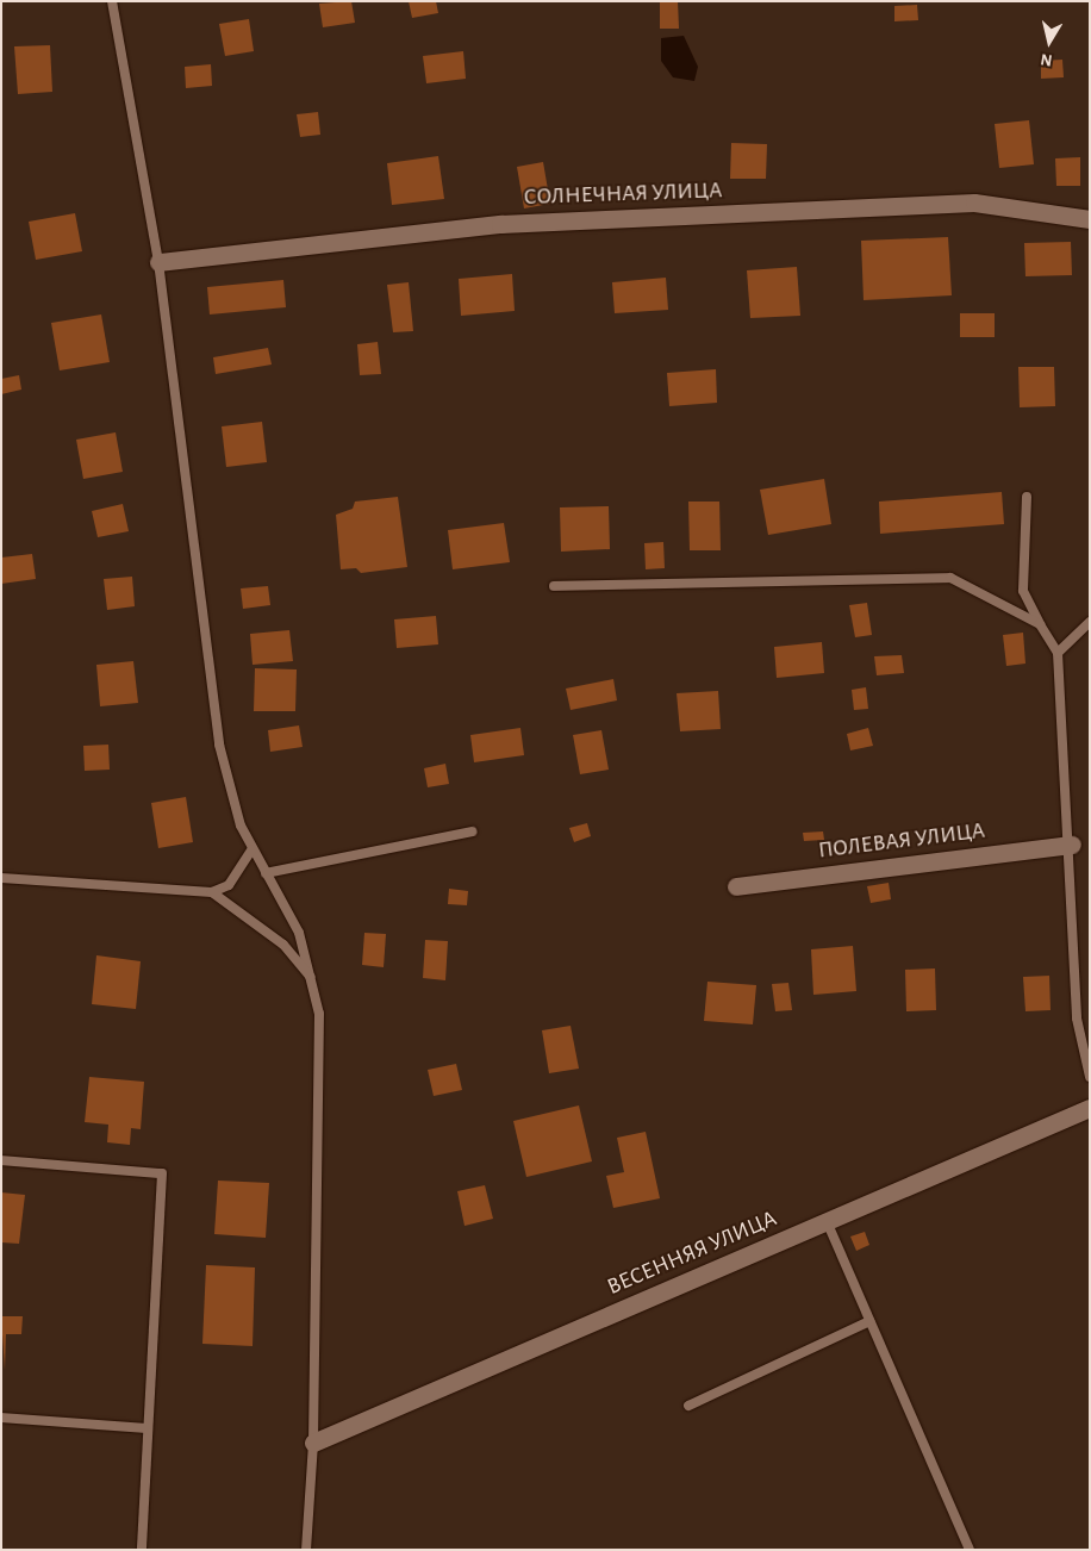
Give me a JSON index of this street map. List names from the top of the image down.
{
  "streets": {
    "street": ["СОЛНЕЧНАЯ УЛИЦА", "ПОЛЕВАЯ УЛИЦА", "ВЕСЕННЯЯ УЛИЦА"]
  },
  "north": "bottom"
}
